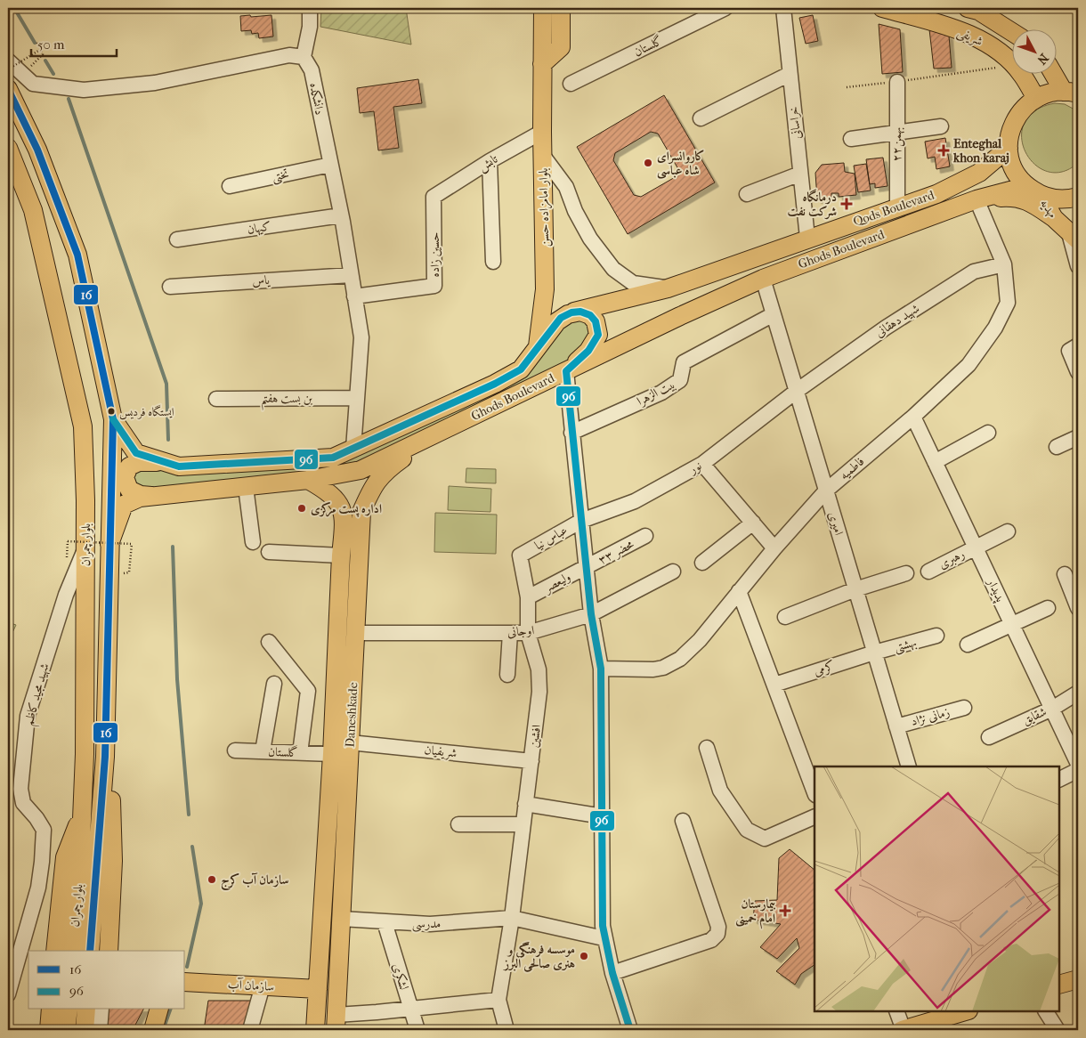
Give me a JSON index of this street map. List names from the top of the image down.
{
  "streets": {
    "main road": [
      "شریفی",
      "بلوار امامزاده حسن",
      "Qods Boulevard",
      "مهدیه",
      "Ghods Boulevard",
      "بلوار چمران",
      "Daneshkade",
      "سازمان آب"
    ],
    "street": [
      "گلستان",
      "دانشکده",
      "خراسانی",
      "۲۲بهمن",
      "تابش",
      "تختی",
      "کیهان",
      "حسین زاده",
      "یاس",
      "شهید دهقانی",
      "بیت الزهرا",
      "بن بست هفتم",
      "نور",
      "فاطمیه",
      "امیری",
      "عباس نیا",
      "محضر ۳۳",
      "رهبری",
      "ولیعصر",
      "پدیدار",
      "اوجانی",
      "بهشتی",
      "کرمی",
      "شهید مجید کاظم",
      "شقایق",
      "زمانی نژاد",
      "افشین",
      "شریفیان",
      "مدرسی",
      "لشکری"
    ]
  },
  "crossings": [
    ["گلستان", "Daneshkade"],
    ["دانشکده", "تختی"],
    ["دانشکده", "کیهان"],
    ["دانشکده", "حسین زاده"],
    ["دانشکده", "یاس"],
    ["دانشکده", "بن بست هفتم"],
    ["خراسانی", "Qods Boulevard"],
    ["۲۲بهمن", "Qods Boulevard"],
    ["تابش", "بلوار امامزاده حسن"],
    ["تابش", "حسین زاده"],
    ["Qods Boulevard", "مهدیه"],
    ["مهدیه", "Ghods Boulevard"],
    ["Ghods Boulevard", "فاطمیه"],
    ["Ghods Boulevard", "امیری"],
    ["Ghods Boulevard", "بلوار چمران"],
    ["Ghods Boulevard", "Daneshkade"],
    ["شهید دهقانی", "نور"],
    ["شهید دهقانی", "فاطمیه"],
    ["شهید دهقانی", "امیری"],
    ["بیت الزهرا", "امیری"],
    ["نور", "امیری"],
    ["نور", "عباس نیا"],
    ["فاطمیه", "امیری"],
    ["فاطمیه", "پدیدار"],
    ["امیری", "بهشتی"],
    ["امیری", "کرمی"],
    ["امیری", "زمانی نژاد"],
    ["عباس نیا", "افشین"],
    ["بلوار چمران", "شهید مجید کاظم"],
    ["محضر ۳۳", "ولیعصر"],
    ["رهبری", "پدیدار"],
    ["ولیعصر", "افشین"],
    ["پدیدار", "شقایق"],
    ["اوجانی", "Daneshkade"],
    ["اوجانی", "افشین"],
    ["بهشتی", "کرمی"],
    ["Daneshkade", "شریفیان"],
    ["Daneshkade", "مدرسی"],
    ["Daneshkade", "سازمان آب"],
    ["افشین", "شریفیان"],
    ["افشین", "مدرسی"],
    ["مدرسی", "لشکری"]
  ],
  "places": {
    "health": ["Enteghal khon karaj", "درمانگاه شرکت نفت", "بیمارستان امام خمینی"],
    "other": [
      "کاروانسرای شاه عباسی",
      "ایستگاه فردیس",
      "اداره پست مرکزی",
      "سازمان آب کرج",
      "موسسه فرهنگی و هنری صالحی البرز"
    ]
  },
  "lines": ["transit line 16", "transit line 96"],
  "legend": ["16", "96"],
  "scale_bar": "50 m",
  "north": "bottom right"
}
